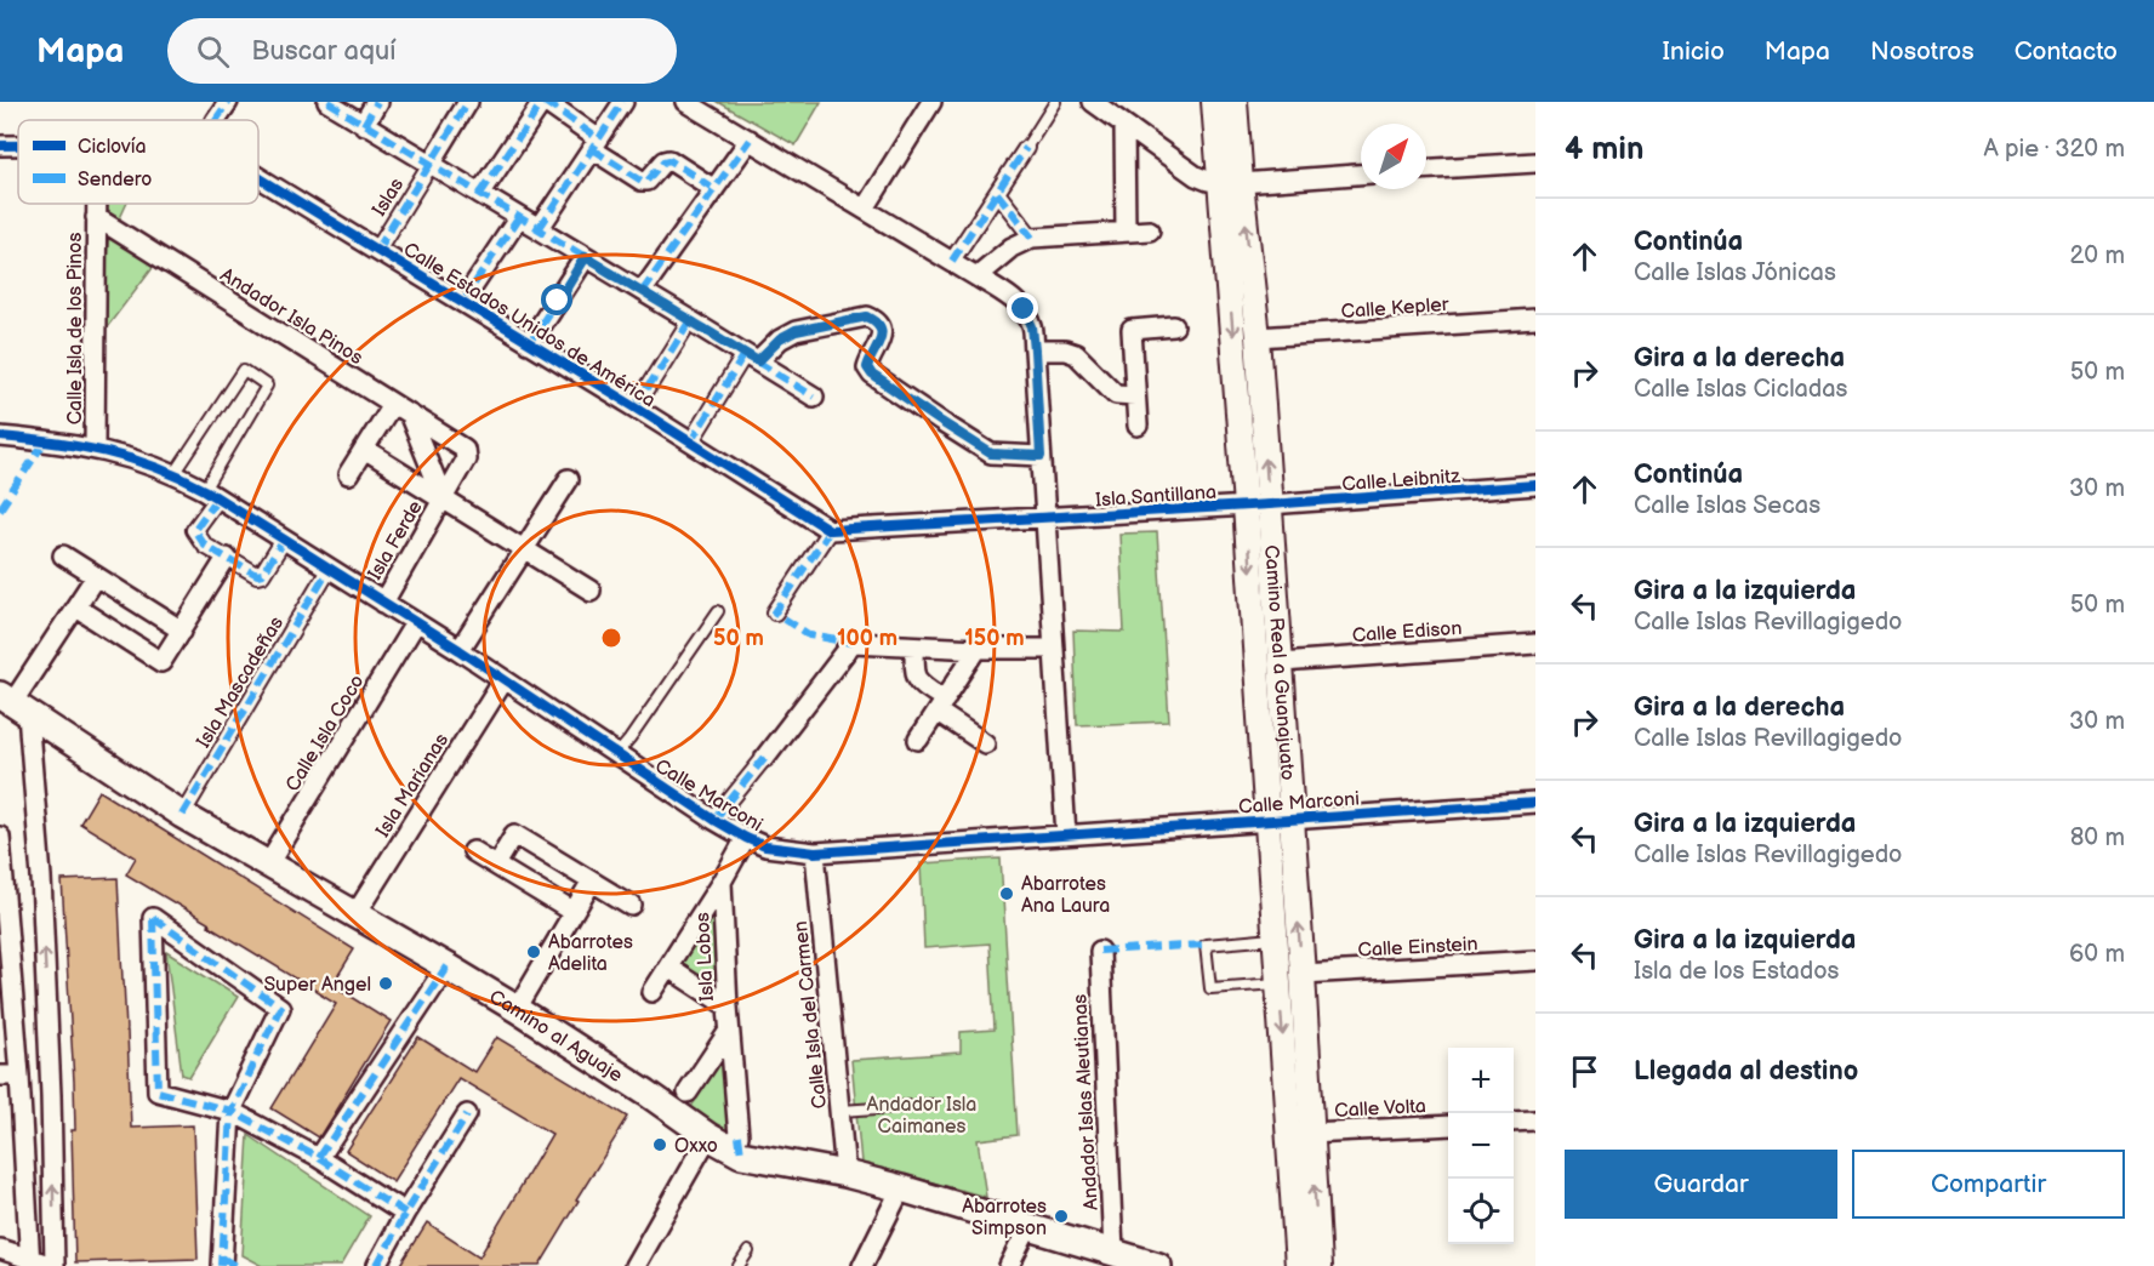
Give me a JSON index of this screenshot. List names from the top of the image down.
{
  "streets": {
    "main road": ["Camino al Aguaje"],
    "street": [
      "Islas",
      "Calle Kepler",
      "Andador Isla Pinos",
      "Calle Estados Unidos de América",
      "Calle Isla de los Pinos",
      "Calle Leibnitz",
      "Isla Santillana",
      "Isla Ferde",
      "Calle Edison",
      "Camino Real a Guanajuato",
      "Isla Mascadeñas",
      "Calle Isla Coco",
      "Isla Marianas",
      "Calle Marconi",
      "Calle Einstein",
      "Isla Lobos",
      "Calle Isla del Carmen",
      "Andador Islas Aleutianas",
      "Calle Volta"
    ]
  },
  "crossings": [
    ["Islas", "Calle Estados Unidos de América"],
    ["Calle Kepler", "Camino Real a Guanajuato"],
    ["Andador Isla Pinos", "Calle Isla de los Pinos"],
    ["Andador Isla Pinos", "Isla Ferde"],
    ["Calle Isla de los Pinos", "Calle Marconi"],
    ["Calle Leibnitz", "Isla Santillana"],
    ["Calle Leibnitz", "Camino Real a Guanajuato"],
    ["Isla Santillana", "Camino Real a Guanajuato"],
    ["Isla Ferde", "Calle Marconi"],
    ["Calle Edison", "Camino Real a Guanajuato"],
    ["Camino Real a Guanajuato", "Calle Marconi"],
    ["Camino Real a Guanajuato", "Calle Einstein"],
    ["Camino Real a Guanajuato", "Calle Volta"],
    ["Isla Mascadeñas", "Calle Marconi"],
    ["Isla Mascadeñas", "Camino al Aguaje"],
    ["Calle Isla Coco", "Calle Marconi"],
    ["Calle Isla Coco", "Camino al Aguaje"],
    ["Isla Marianas", "Calle Marconi"],
    ["Isla Marianas", "Camino al Aguaje"],
    ["Calle Marconi", "Isla Lobos"],
    ["Calle Marconi", "Calle Isla del Carmen"],
    ["Calle Isla del Carmen", "Camino al Aguaje"],
    ["Camino al Aguaje", "Andador Islas Aleutianas"]
  ],
  "parks": ["Andador Isla Caimanes"],
  "places": [
    "Abarrotes Ana Laura",
    "Abarrotes Adelita",
    "Super Angel",
    "Oxxo",
    "Abarrotes Simpson"
  ],
  "legend": ["Ciclovía", "Sendero"],
  "north": "top right",
  "page": {
    "header": "Mapa",
    "search": "Buscar aquí",
    "nav": [
      "Inicio",
      "Mapa",
      "Nosotros",
      "Contacto"
    ],
    "heading": ["4 min", "A pie · 320 m"],
    "list": [
      ["Continúa", "Calle Islas Jónicas", "20 m"],
      ["Gira a la derecha", "Calle Islas Cicladas", "50 m"],
      ["Continúa", "Calle Islas Secas", "30 m"],
      ["Gira a la izquierda", "Calle Islas Revillagigedo", "50 m"],
      ["Gira a la derecha", "Calle Islas Revillagigedo", "30 m"],
      ["Gira a la izquierda", "Calle Islas Revillagigedo", "80 m"],
      ["Gira a la izquierda", "Isla de los Estados", "60 m"],
      "Llegada al destino"
    ],
    "map_buttons": ["+", "−"],
    "buttons": ["Guardar", "Compartir"]
  },
  "rings": ["50 m", "100 m", "150 m"]
}
